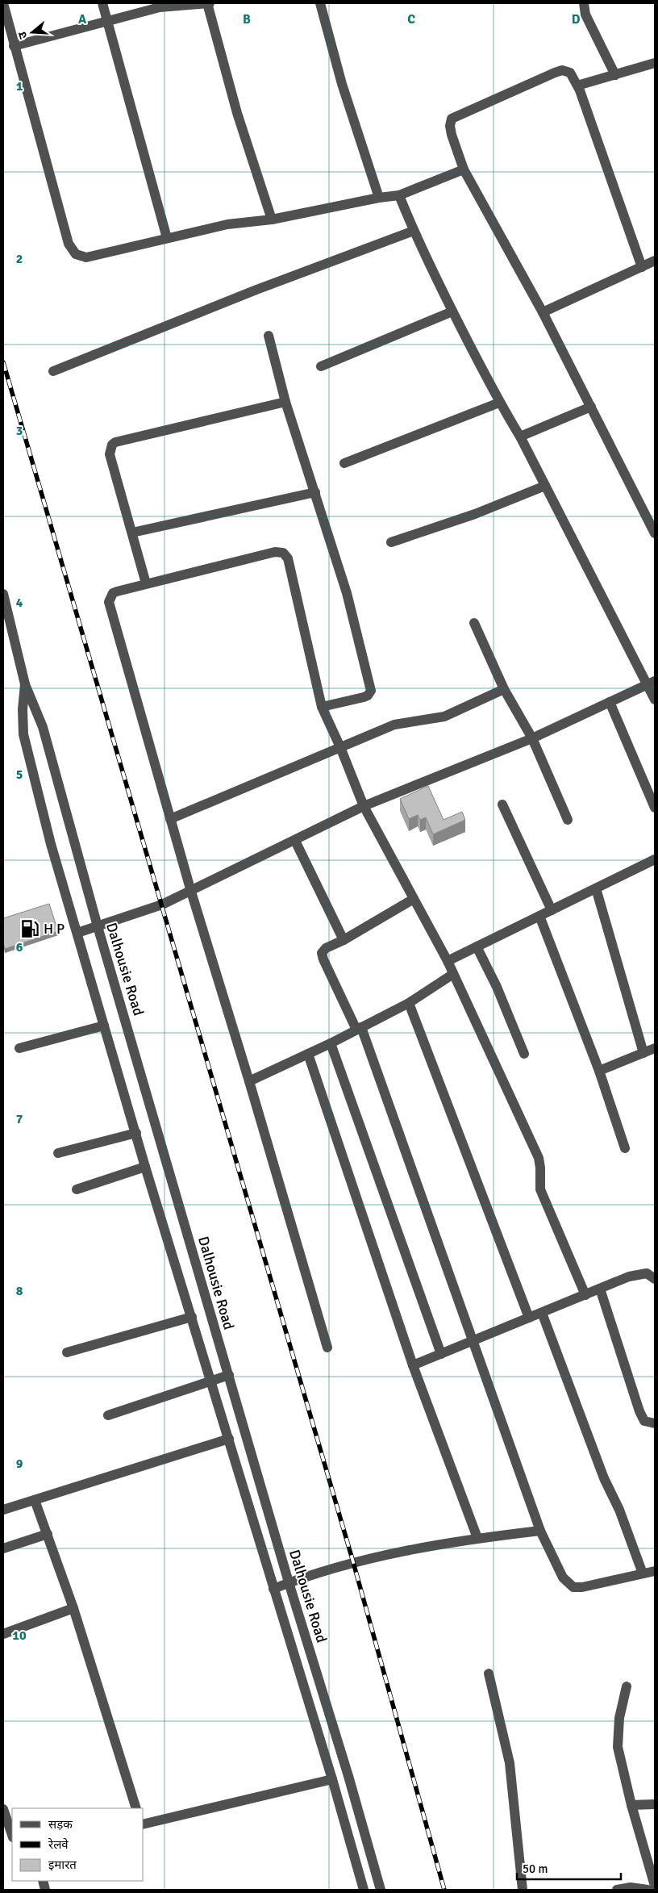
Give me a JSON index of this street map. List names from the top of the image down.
{
  "streets": {
    "street": ["Dalhousie Road"]
  },
  "places": {
    "fuel station": ["H P"]
  },
  "legend": ["सड़क", "रेलवे", "इमारत"],
  "scale_bar": "50 m",
  "north": "left",
  "grid": {
    "columns": [
      "A",
      "B",
      "C",
      "D"
    ],
    "rows": [
      "1",
      "2",
      "3",
      "4",
      "5",
      "6",
      "7",
      "8",
      "9",
      "10"
    ]
  }
}
